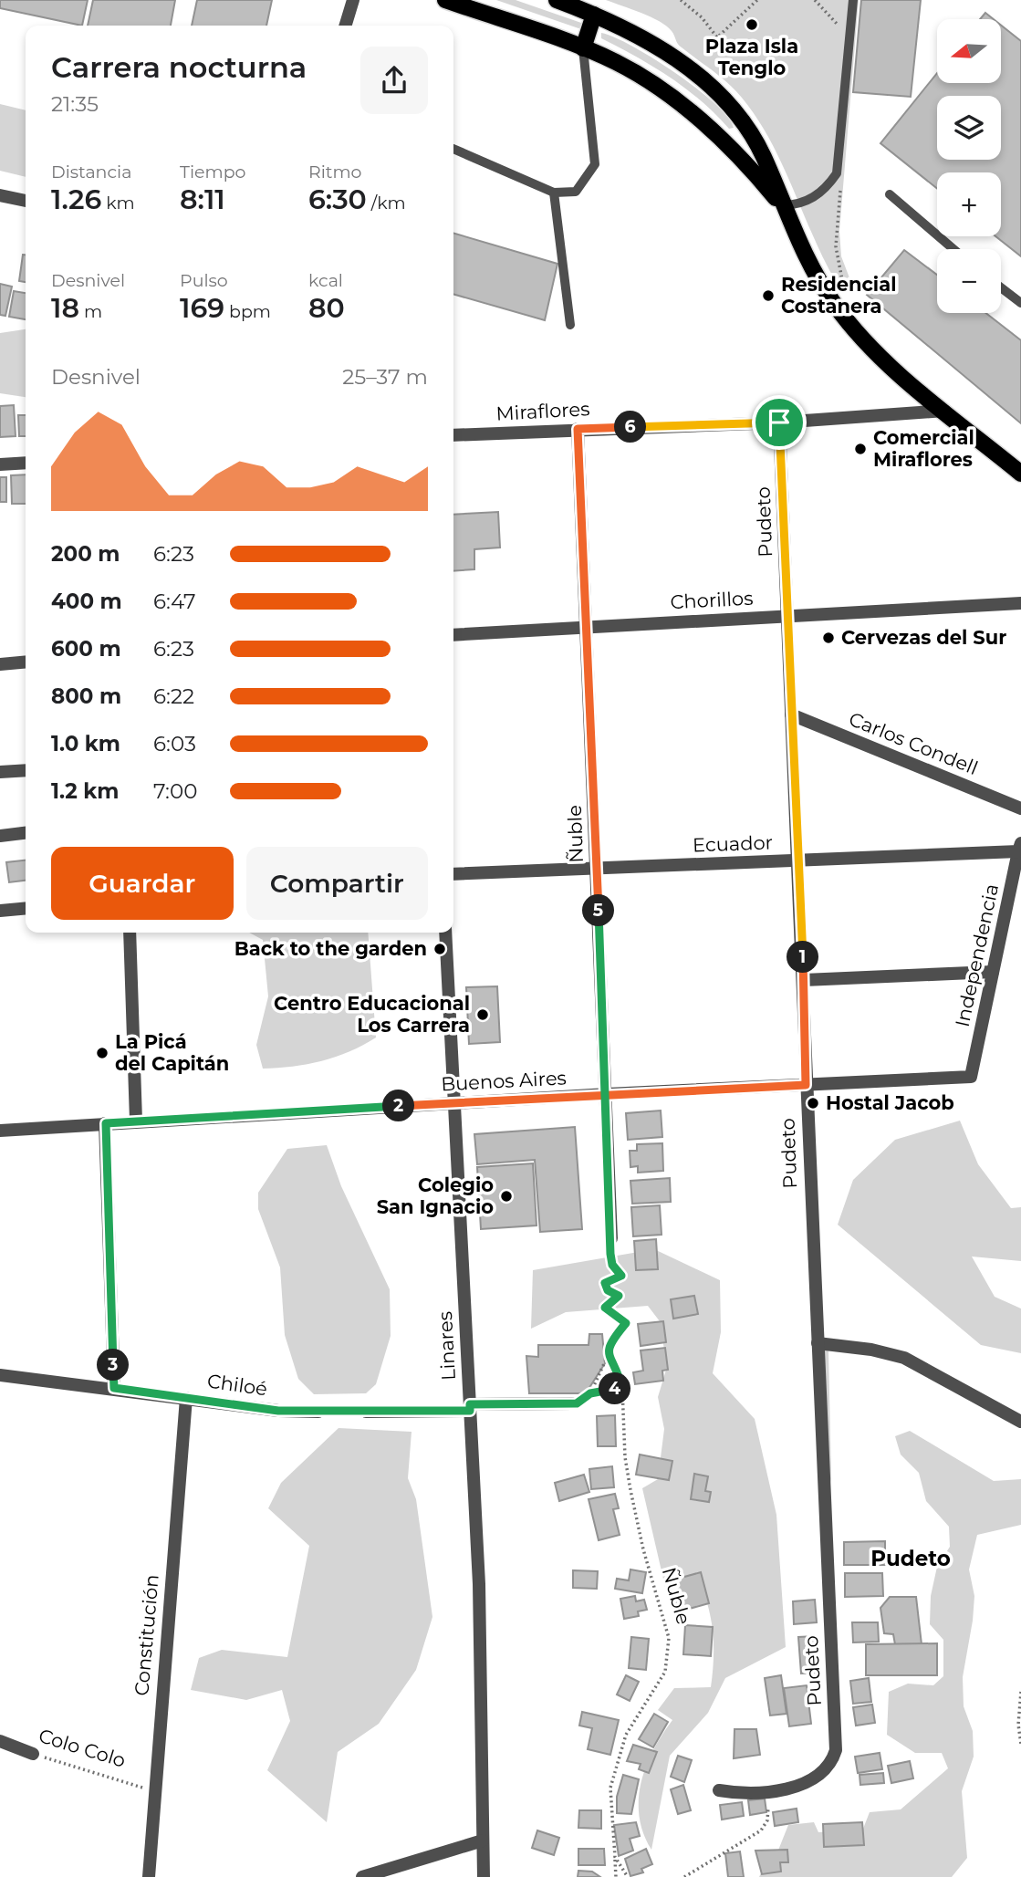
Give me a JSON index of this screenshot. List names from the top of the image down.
{
  "streets": {
    "street": [
      "Miraflores",
      "Pudeto",
      "Chorillos",
      "Carlos Condell",
      "Ñuble",
      "Ecuador",
      "Independencia",
      "Buenos Aires",
      "Linares",
      "Chiloé",
      "Constitución",
      "Colo Colo"
    ]
  },
  "crossings": [
    ["Miraflores", "Pudeto"],
    ["Miraflores", "Ñuble"],
    ["Pudeto", "Chorillos"],
    ["Pudeto", "Carlos Condell"],
    ["Pudeto", "Ecuador"],
    ["Pudeto", "Buenos Aires"],
    ["Chorillos", "Ñuble"],
    ["Ñuble", "Ecuador"],
    ["Ñuble", "Buenos Aires"],
    ["Ecuador", "Independencia"],
    ["Independencia", "Buenos Aires"],
    ["Buenos Aires", "Linares"],
    ["Chiloé", "Constitución"],
    ["Constitución", "Colo Colo"]
  ],
  "districts": ["Pudeto"],
  "places": [
    "Plaza Isla Tenglo",
    "Residencial Costanera",
    "Comercial Miraflores",
    "Cervezas del Sur",
    "Back to the garden",
    "Centro Educacional Los Carrera",
    "La Picá del Capitán",
    "Hostal Jacob",
    "Colegio San Ignacio"
  ],
  "north": "left",
  "page": {
    "map_buttons": ["+", "−"],
    "heading": ["Carrera nocturna", "21:35"],
    "stats": [
      ["Distancia", "1.26 km"],
      ["Tiempo", "8:11"],
      ["Ritmo", "6:30 /km"],
      ["Desnivel", "18 m"],
      ["Pulso", "169 bpm"],
      ["kcal", "80"]
    ],
    "chart": ["Desnivel", "25–37 m"],
    "pins": [
      "6",
      "5",
      "1",
      "2",
      "3",
      "4"
    ],
    "list": [
      {
        "name": "200 m",
        "note": "6:23"
      },
      {
        "name": "400 m",
        "note": "6:47"
      },
      {
        "name": "600 m",
        "note": "6:23"
      },
      {
        "name": "800 m",
        "note": "6:22"
      },
      {
        "name": "1.0 km",
        "note": "6:03"
      },
      {
        "name": "1.2 km",
        "note": "7:00"
      }
    ],
    "buttons": ["Guardar", "Compartir"]
  }
}
